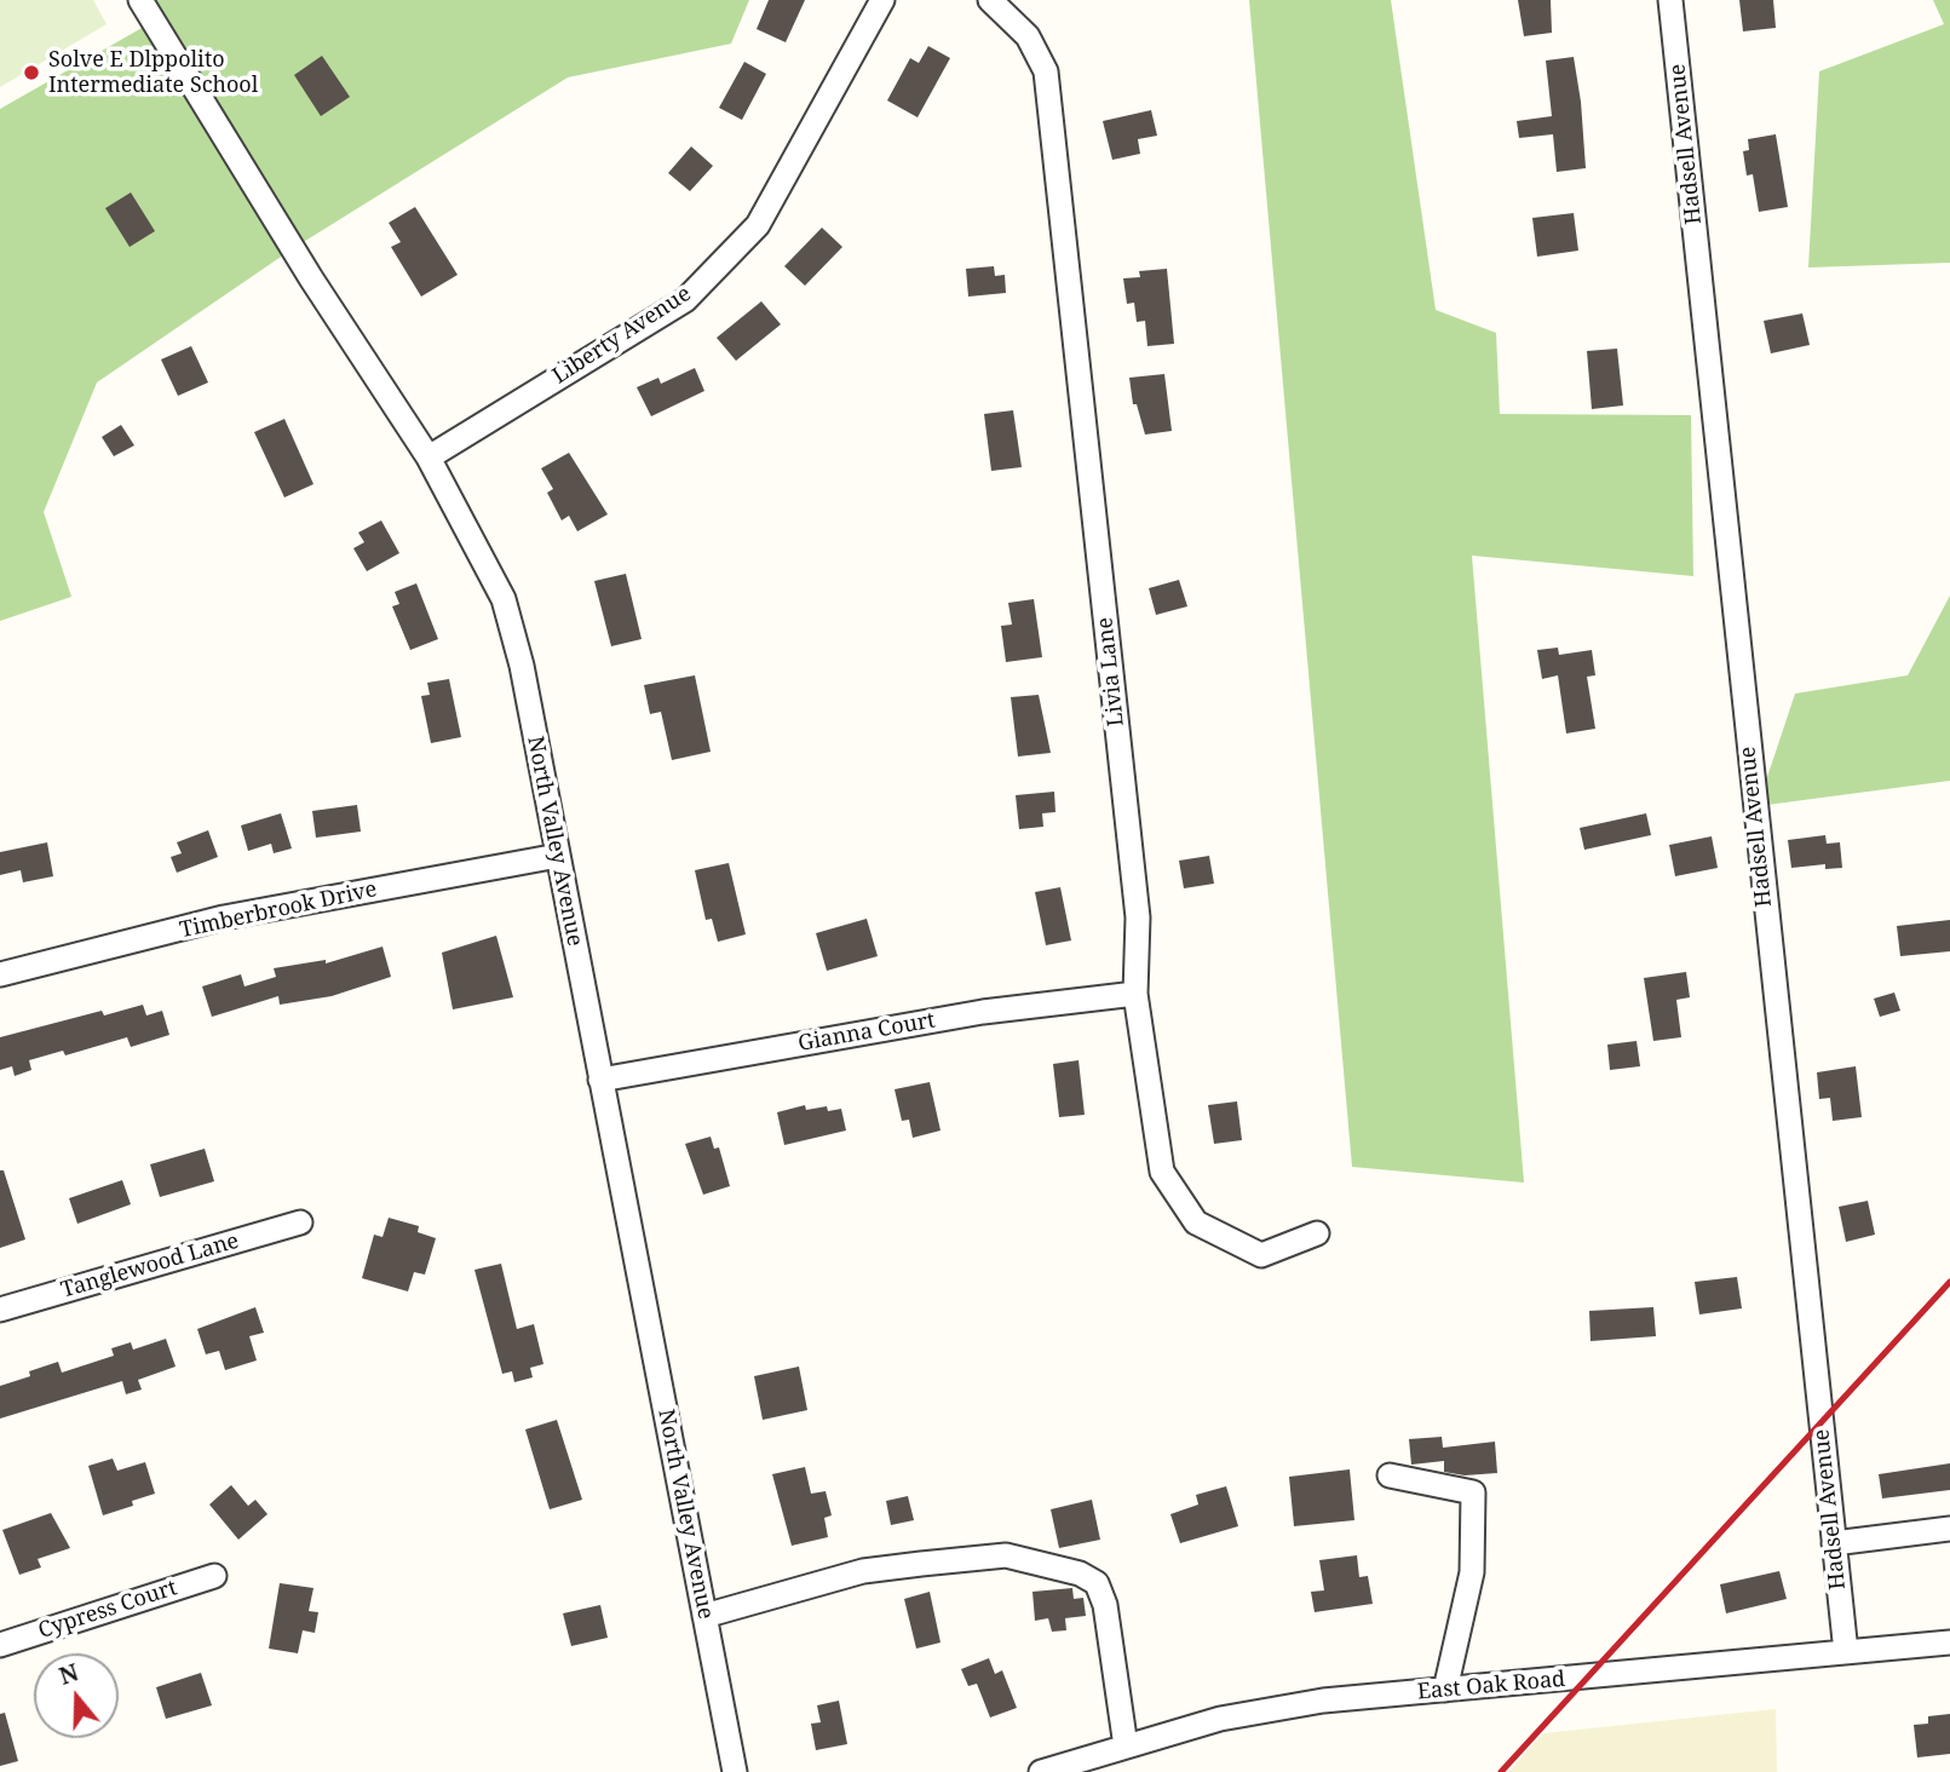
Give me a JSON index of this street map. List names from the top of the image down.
{
  "streets": {
    "street": [
      "Hadsell Avenue",
      "Liberty Avenue",
      "Livia Lane",
      "North Valley Avenue",
      "Timberbrook Drive",
      "Gianna Court",
      "Tanglewood Lane",
      "Cypress Court",
      "East Oak Road"
    ]
  },
  "crossings": [
    ["Hadsell Avenue", "East Oak Road"],
    ["Liberty Avenue", "North Valley Avenue"],
    ["Livia Lane", "Gianna Court"],
    ["North Valley Avenue", "Timberbrook Drive"],
    ["North Valley Avenue", "Gianna Court"]
  ],
  "places": ["Solve E Dlppolito Intermediate School"],
  "north": "top"
}
